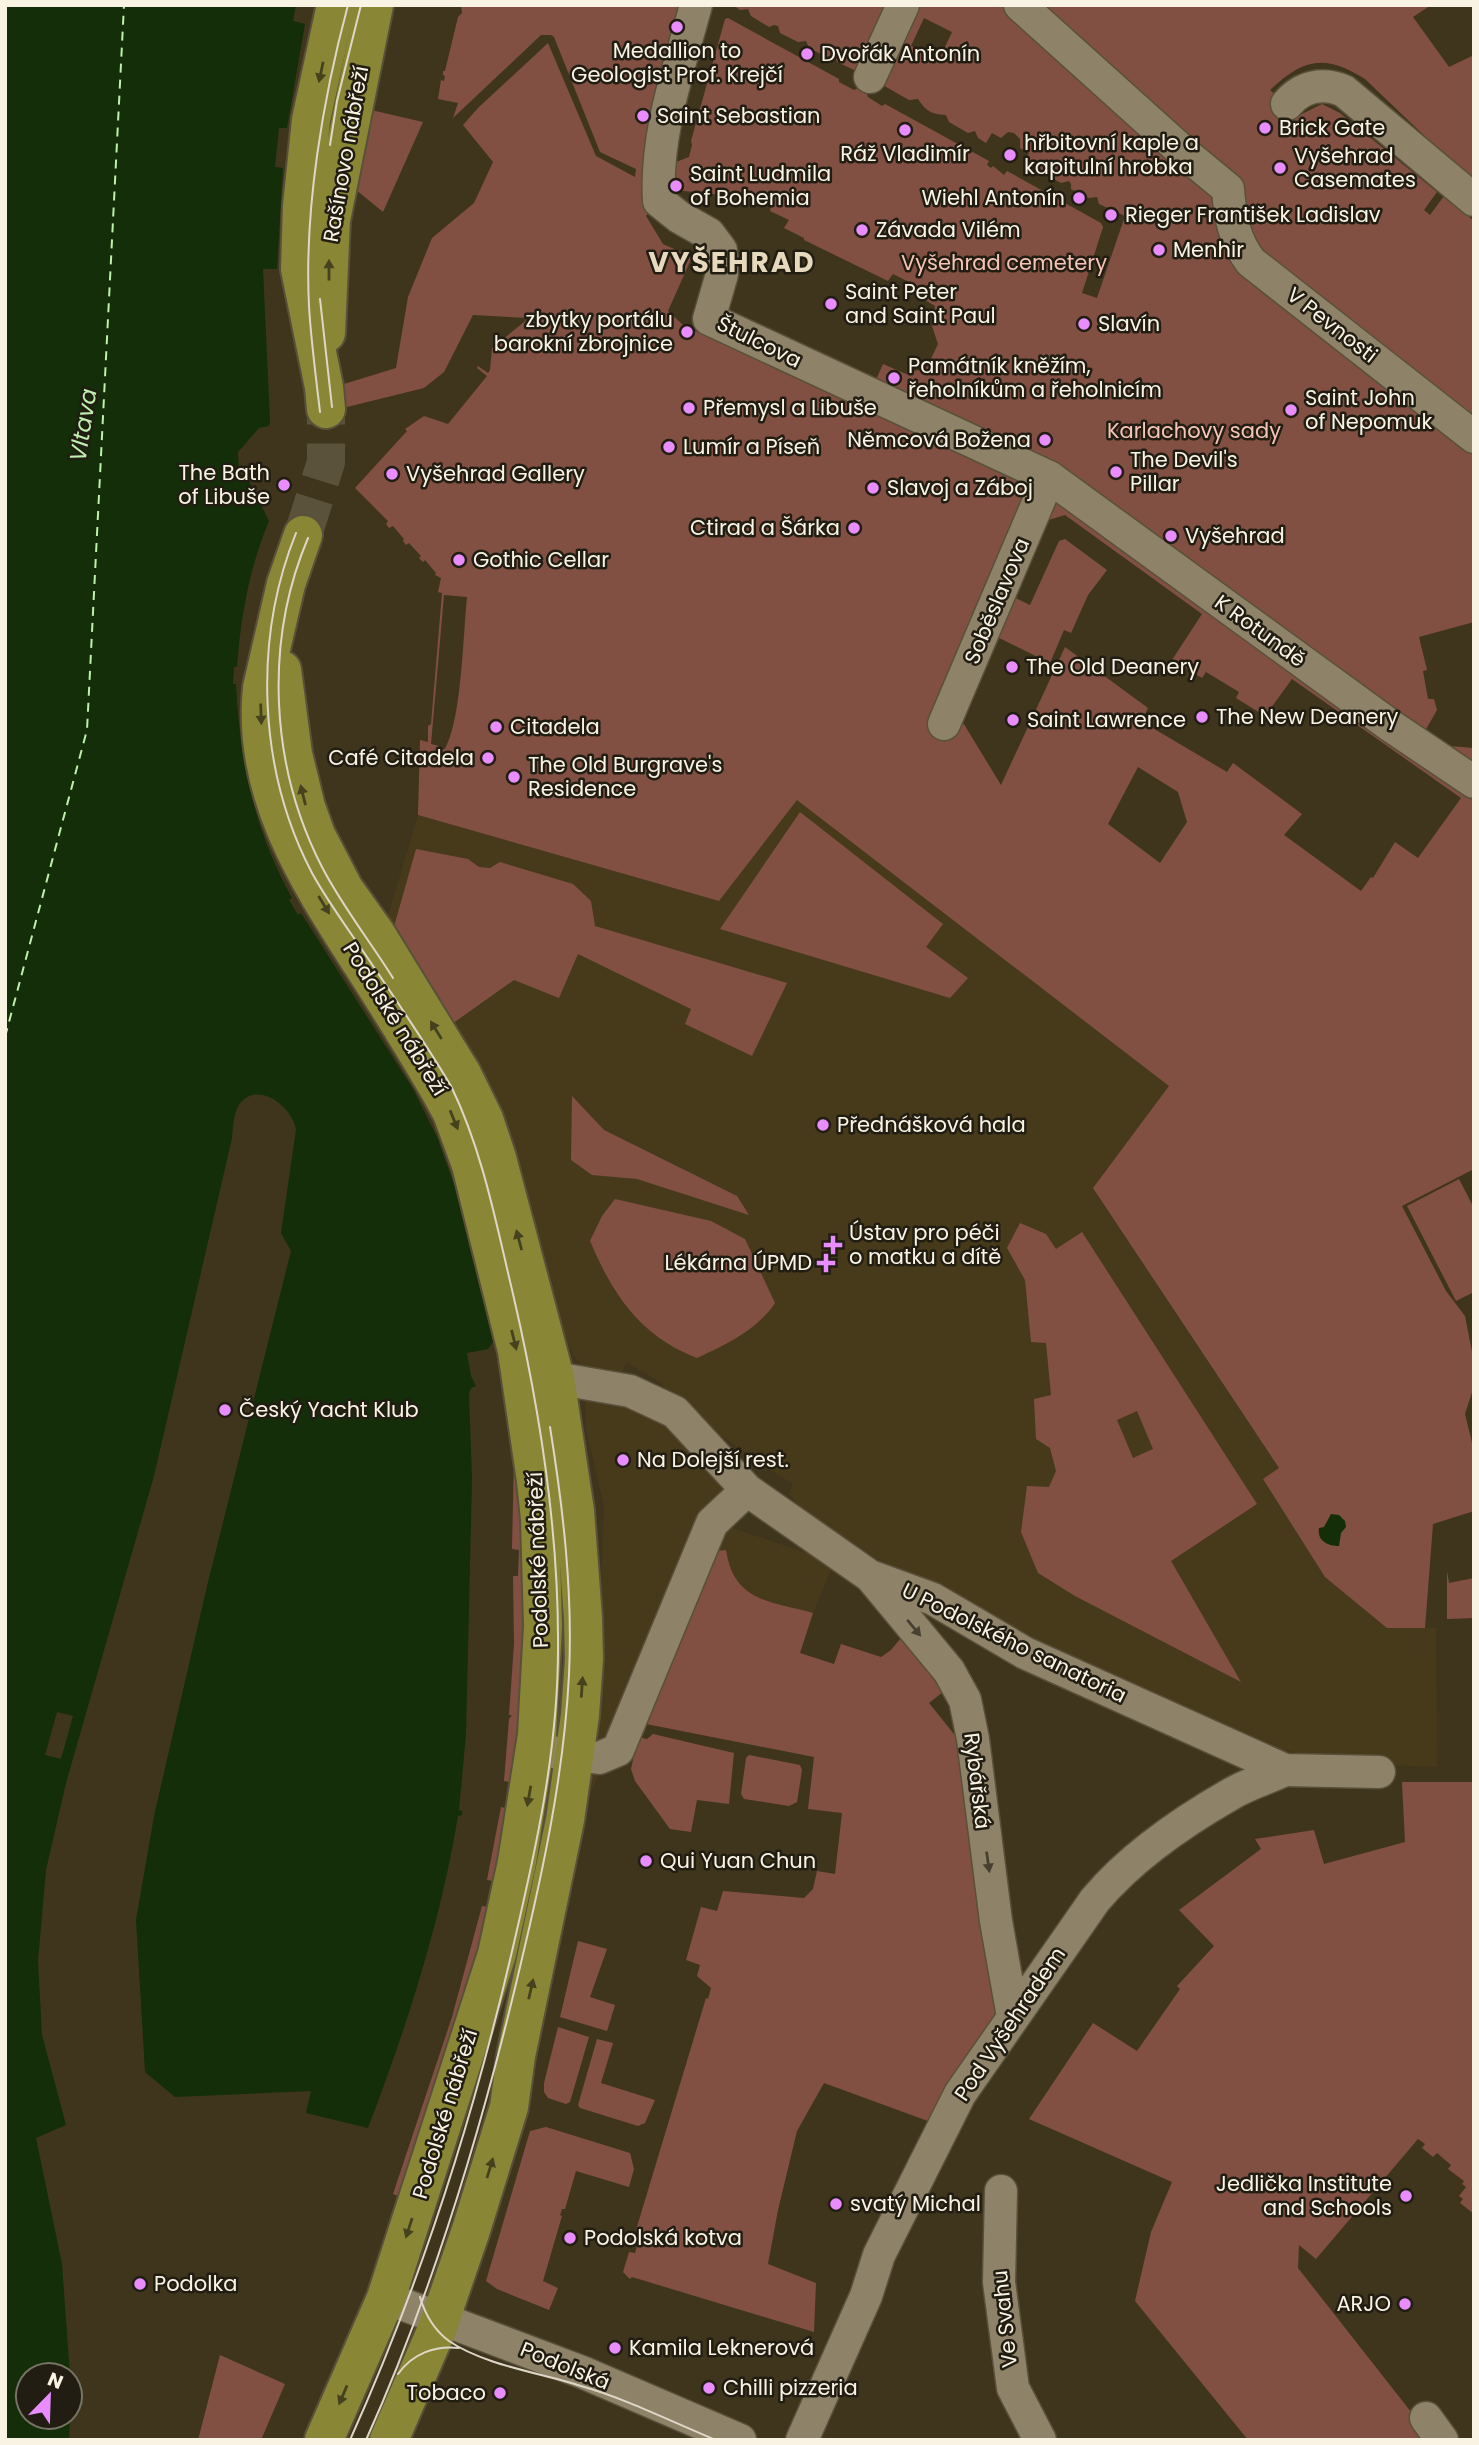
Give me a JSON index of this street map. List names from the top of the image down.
{
  "streets": {
    "main road": ["Rašínovo nábřeží", "Podolské nábřeží"],
    "street": [
      "V Pevnosti",
      "Štulcova",
      "Soběslavova",
      "K Rotundě",
      "U Podolského sanatoria",
      "Rybářská",
      "Pod Vyšehradem",
      "Ve Svahu",
      "Podolská"
    ]
  },
  "crossings": [
    ["Štulcova", "Soběslavova"],
    ["Štulcova", "K Rotundě"],
    ["Soběslavova", "K Rotundě"],
    ["Podolské nábřeží", "U Podolského sanatoria"],
    ["Podolské nábřeží", "Podolská"],
    ["U Podolského sanatoria", "Rybářská"],
    ["U Podolského sanatoria", "Pod Vyšehradem"],
    ["Rybářská", "Pod Vyšehradem"]
  ],
  "one_way": ["Rybářská"],
  "districts": ["VYŠEHRAD"],
  "water": ["Vltava"],
  "parks": ["Vyšehrad cemetery", "Karlachovy sady"],
  "places": {
    "other": [
      "Medallion to Geologist Prof. Krejčí",
      "Dvořák Antonín",
      "Saint Sebastian",
      "Brick Gate",
      "Ráž Vladimír",
      "hřbitovní kaple a kapitulní hrobka",
      "Vyšehrad Casemates",
      "Saint Ludmila of Bohemia",
      "Wiehl Antonín",
      "Rieger František Ladislav",
      "Závada Vilém",
      "Menhir",
      "Saint Peter and Saint Paul",
      "Slavín",
      "zbytky portálu barokní zbrojnice",
      "Památník kněžím, řeholníkům a řeholnicím",
      "Přemysl a Libuše",
      "Saint John of Nepomuk",
      "Němcová Božena",
      "Lumír a Píseň",
      "The Devil's Pillar",
      "Vyšehrad Gallery",
      "The Bath of Libuše",
      "Slavoj a Záboj",
      "Ctirad a Šárka",
      "Vyšehrad",
      "Gothic Cellar",
      "The Old Deanery",
      "The New Deanery",
      "Saint Lawrence",
      "Citadela",
      "Café Citadela",
      "The Old Burgrave's Residence",
      "Přednášková hala",
      "Český Yacht Klub",
      "Na Dolejší rest.",
      "Qui Yuan Chun",
      "Jedlička Institute and Schools",
      "svatý Michal",
      "Podolská kotva",
      "Podolka",
      "ARJO",
      "Kamila Leknerová",
      "Chilli pizzeria",
      "Tobaco"
    ],
    "health": ["Ústav pro péči o matku a dítě", "Lékárna ÚPMD"]
  },
  "north": "top right"
}
